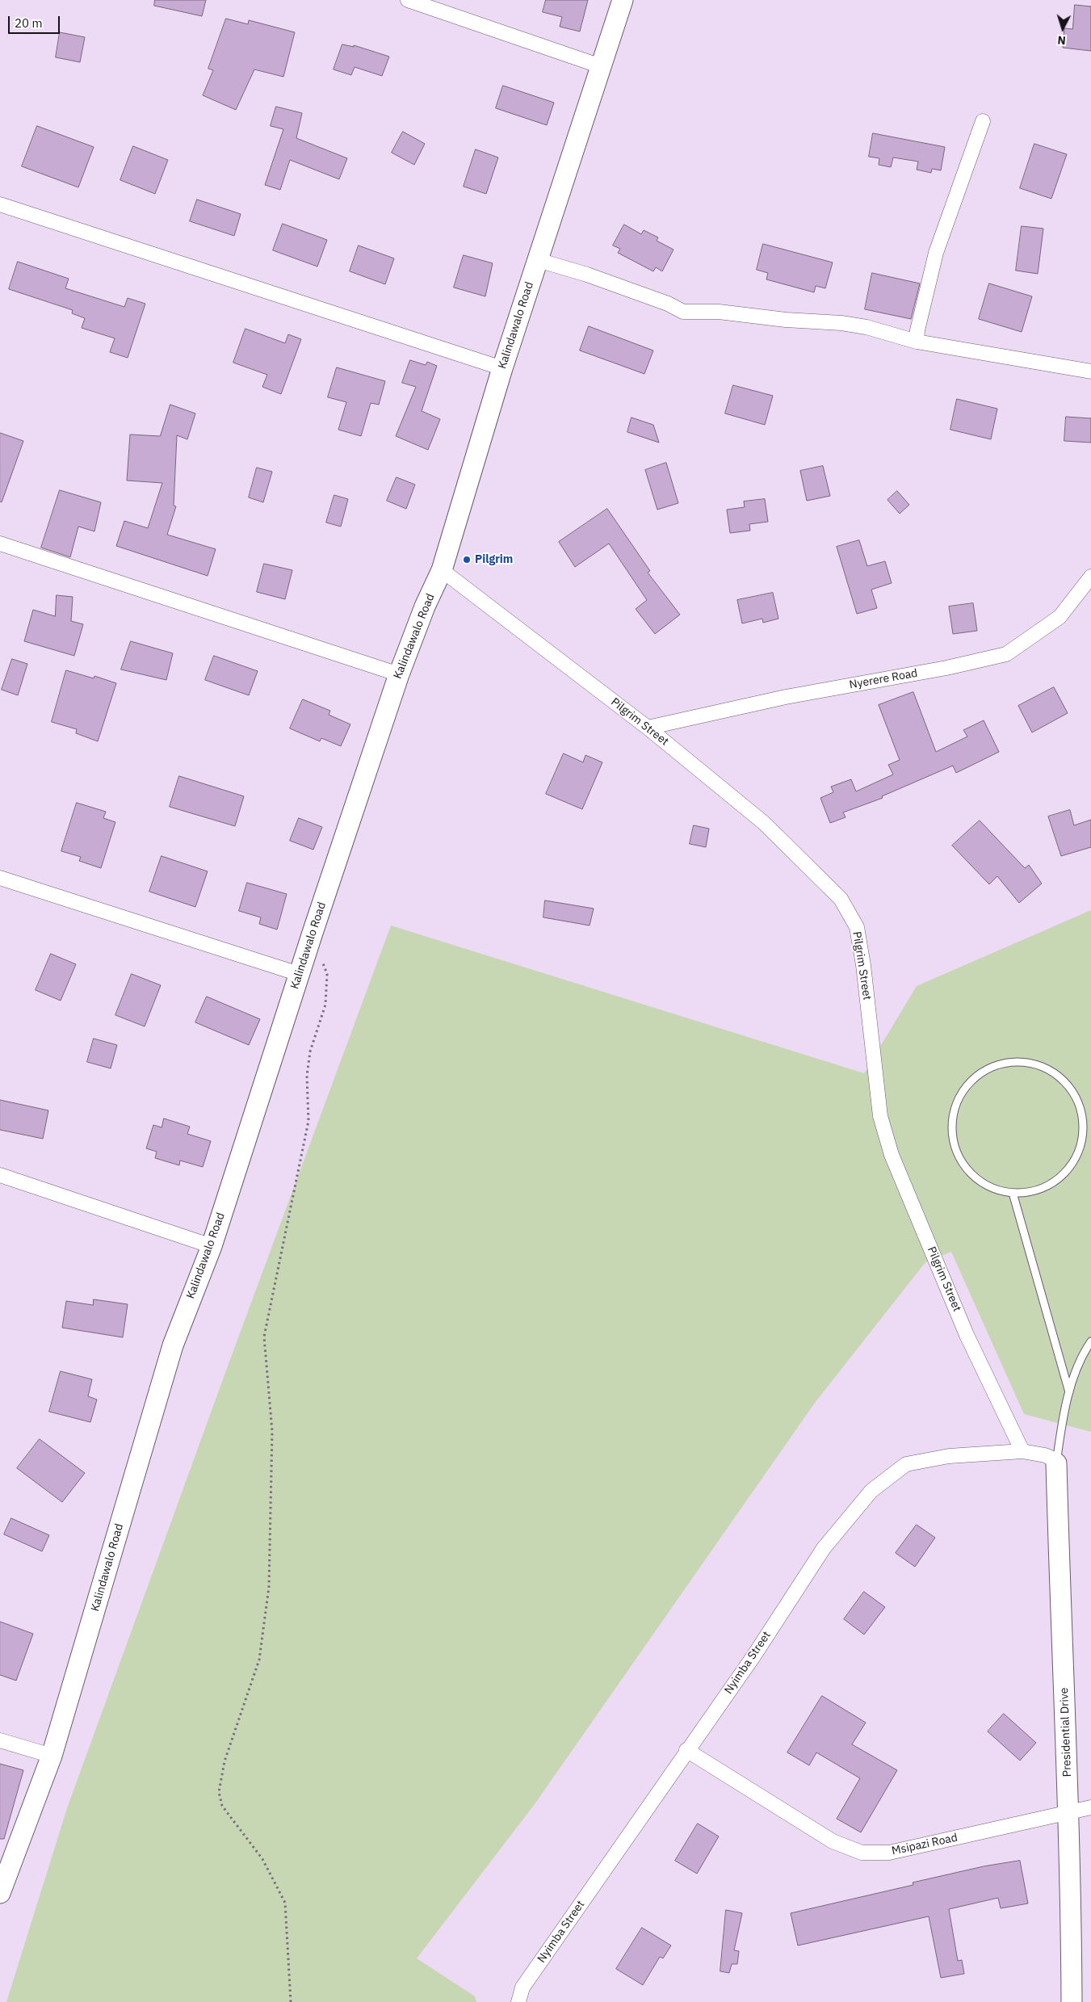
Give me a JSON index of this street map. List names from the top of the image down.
{
  "streets": {
    "street": [
      "Kalindawalo Road",
      "Nyerere Road",
      "Pilgrim Street",
      "Nyimba Street",
      "Presidential Drive",
      "Msipazi Road"
    ]
  },
  "crossings": [
    ["Kalindawalo Road", "Pilgrim Street"],
    ["Nyerere Road", "Pilgrim Street"],
    ["Pilgrim Street", "Nyimba Street"],
    ["Nyimba Street", "Presidential Drive"],
    ["Nyimba Street", "Msipazi Road"],
    ["Presidential Drive", "Msipazi Road"]
  ],
  "places": ["Pilgrim"],
  "scale_bar": "20 m",
  "north": "bottom"
}
